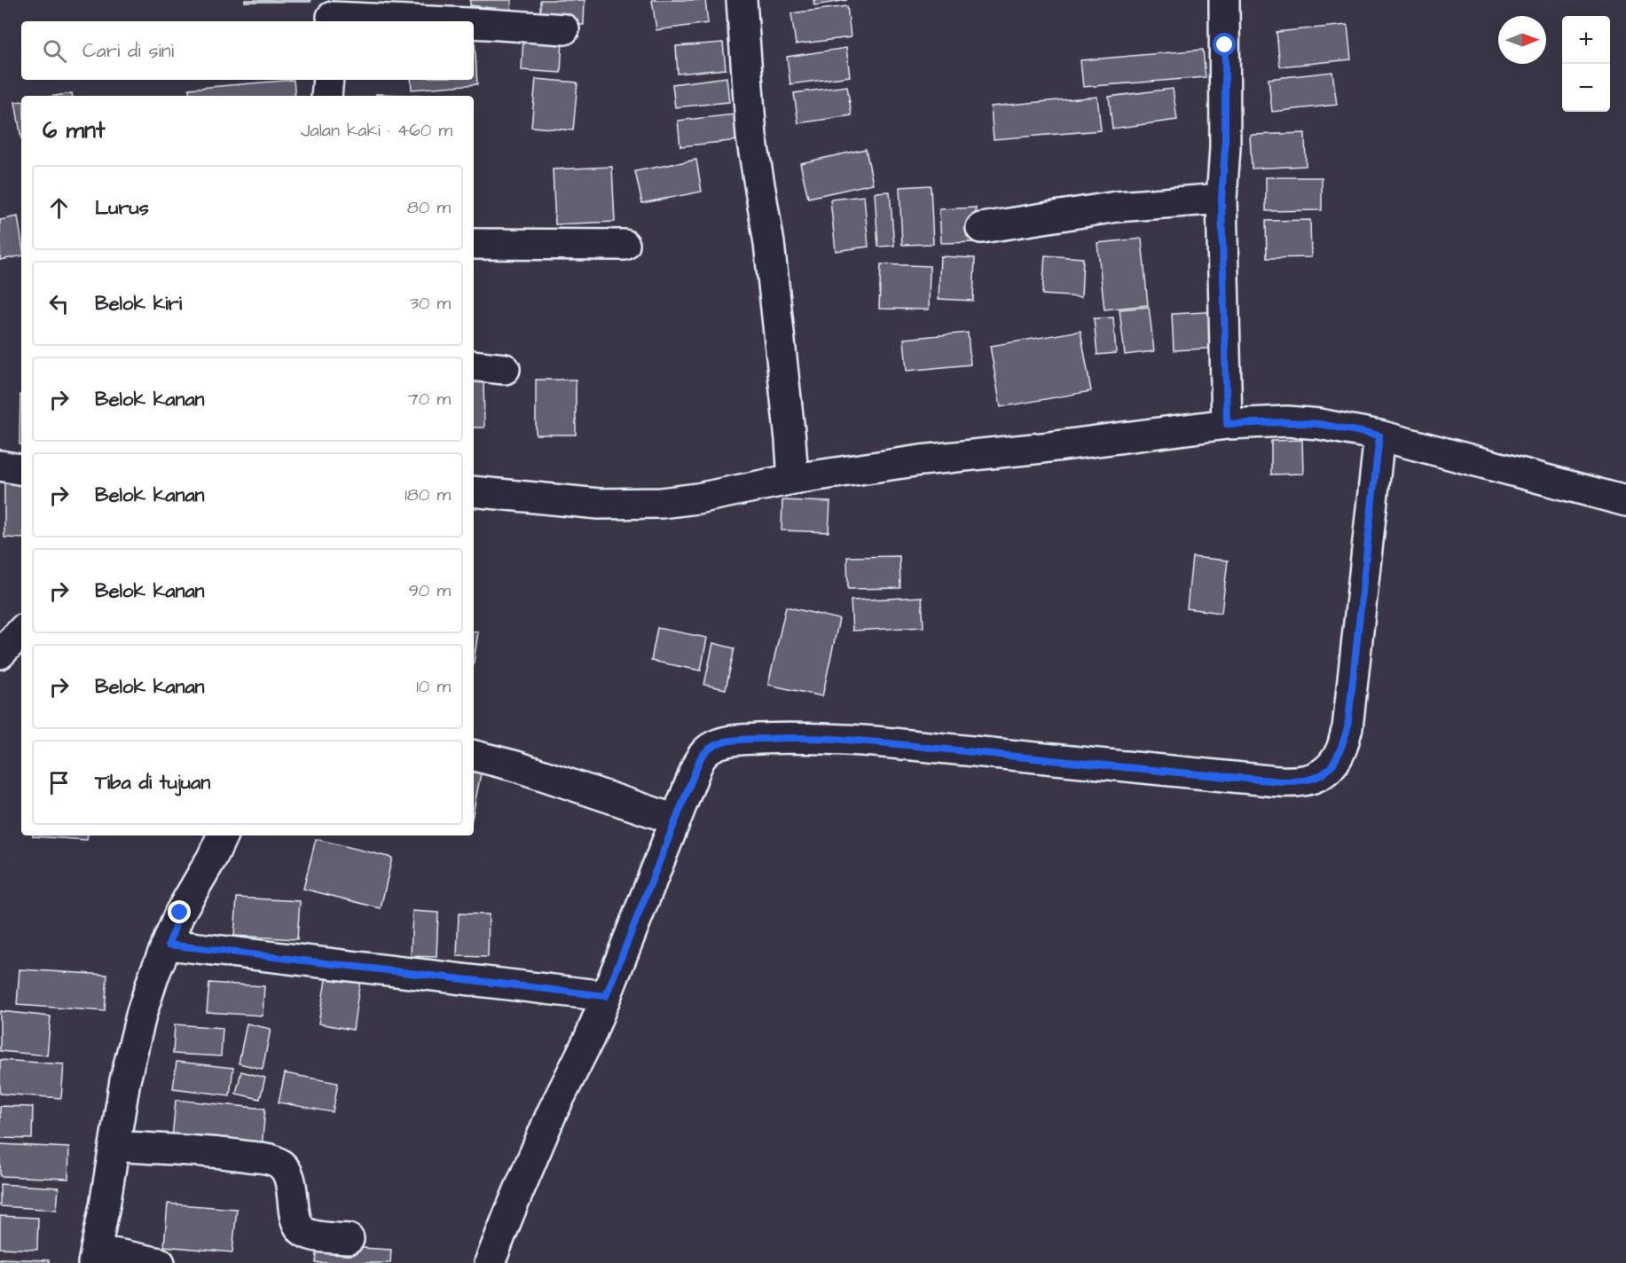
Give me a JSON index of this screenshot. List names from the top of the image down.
{
  "north": "right",
  "page": {
    "map_buttons": ["+", "−"],
    "search": "Cari di sini",
    "heading": ["6 mnt", "Jalan kaki · 460 m"],
    "list": [
      ["Lurus", "80 m"],
      ["Belok kiri", "30 m"],
      ["Belok kanan", "70 m"],
      ["Belok kanan", "180 m"],
      ["Belok kanan", "90 m"],
      ["Belok kanan", "10 m"],
      "Tiba di tujuan"
    ]
  }
}
